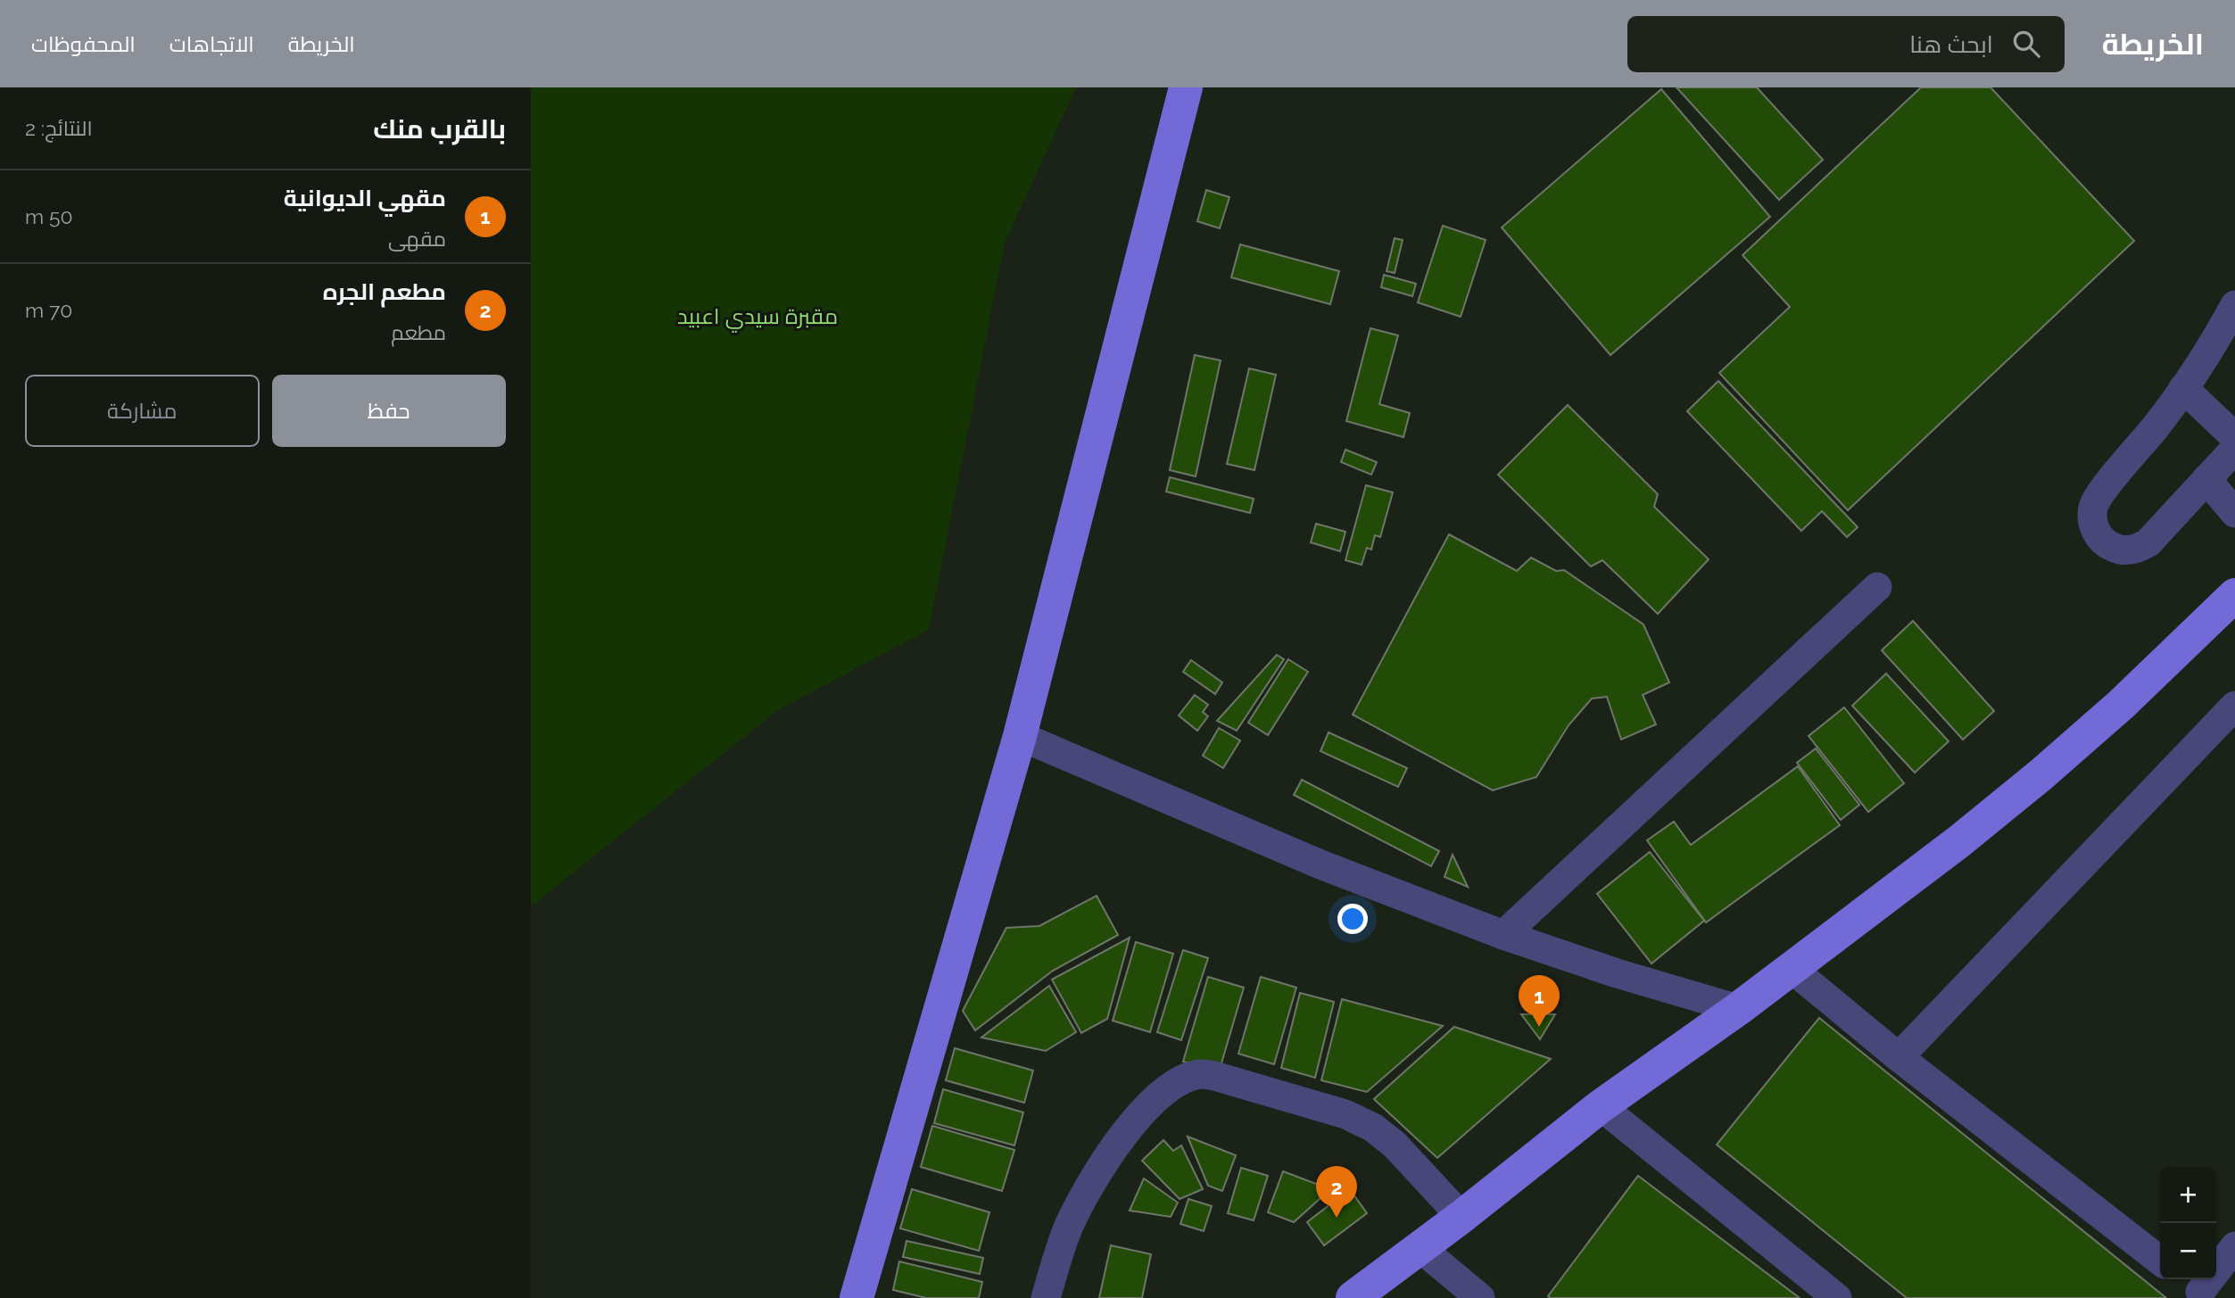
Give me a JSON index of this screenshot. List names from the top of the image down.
{
  "parks": ["مقبرة سيدي اعبيد"],
  "page": {
    "header": "الخريطة",
    "search": "ابحث هنا",
    "nav": ["الخريطة", "الاتجاهات", "المحفوظات"],
    "heading": ["بالقرب منك", "النتائج: 2"],
    "list": [
      {
        "mark": "1",
        "name": "مقهي الديوانية",
        "note": "مقهى",
        "value": "50 m"
      },
      {
        "mark": "2",
        "name": "مطعم الجره",
        "note": "مطعم",
        "value": "70 m"
      }
    ],
    "buttons": ["حفظ", "مشاركة"],
    "pins": ["1", "2"],
    "map_buttons": ["+", "−"]
  }
}
